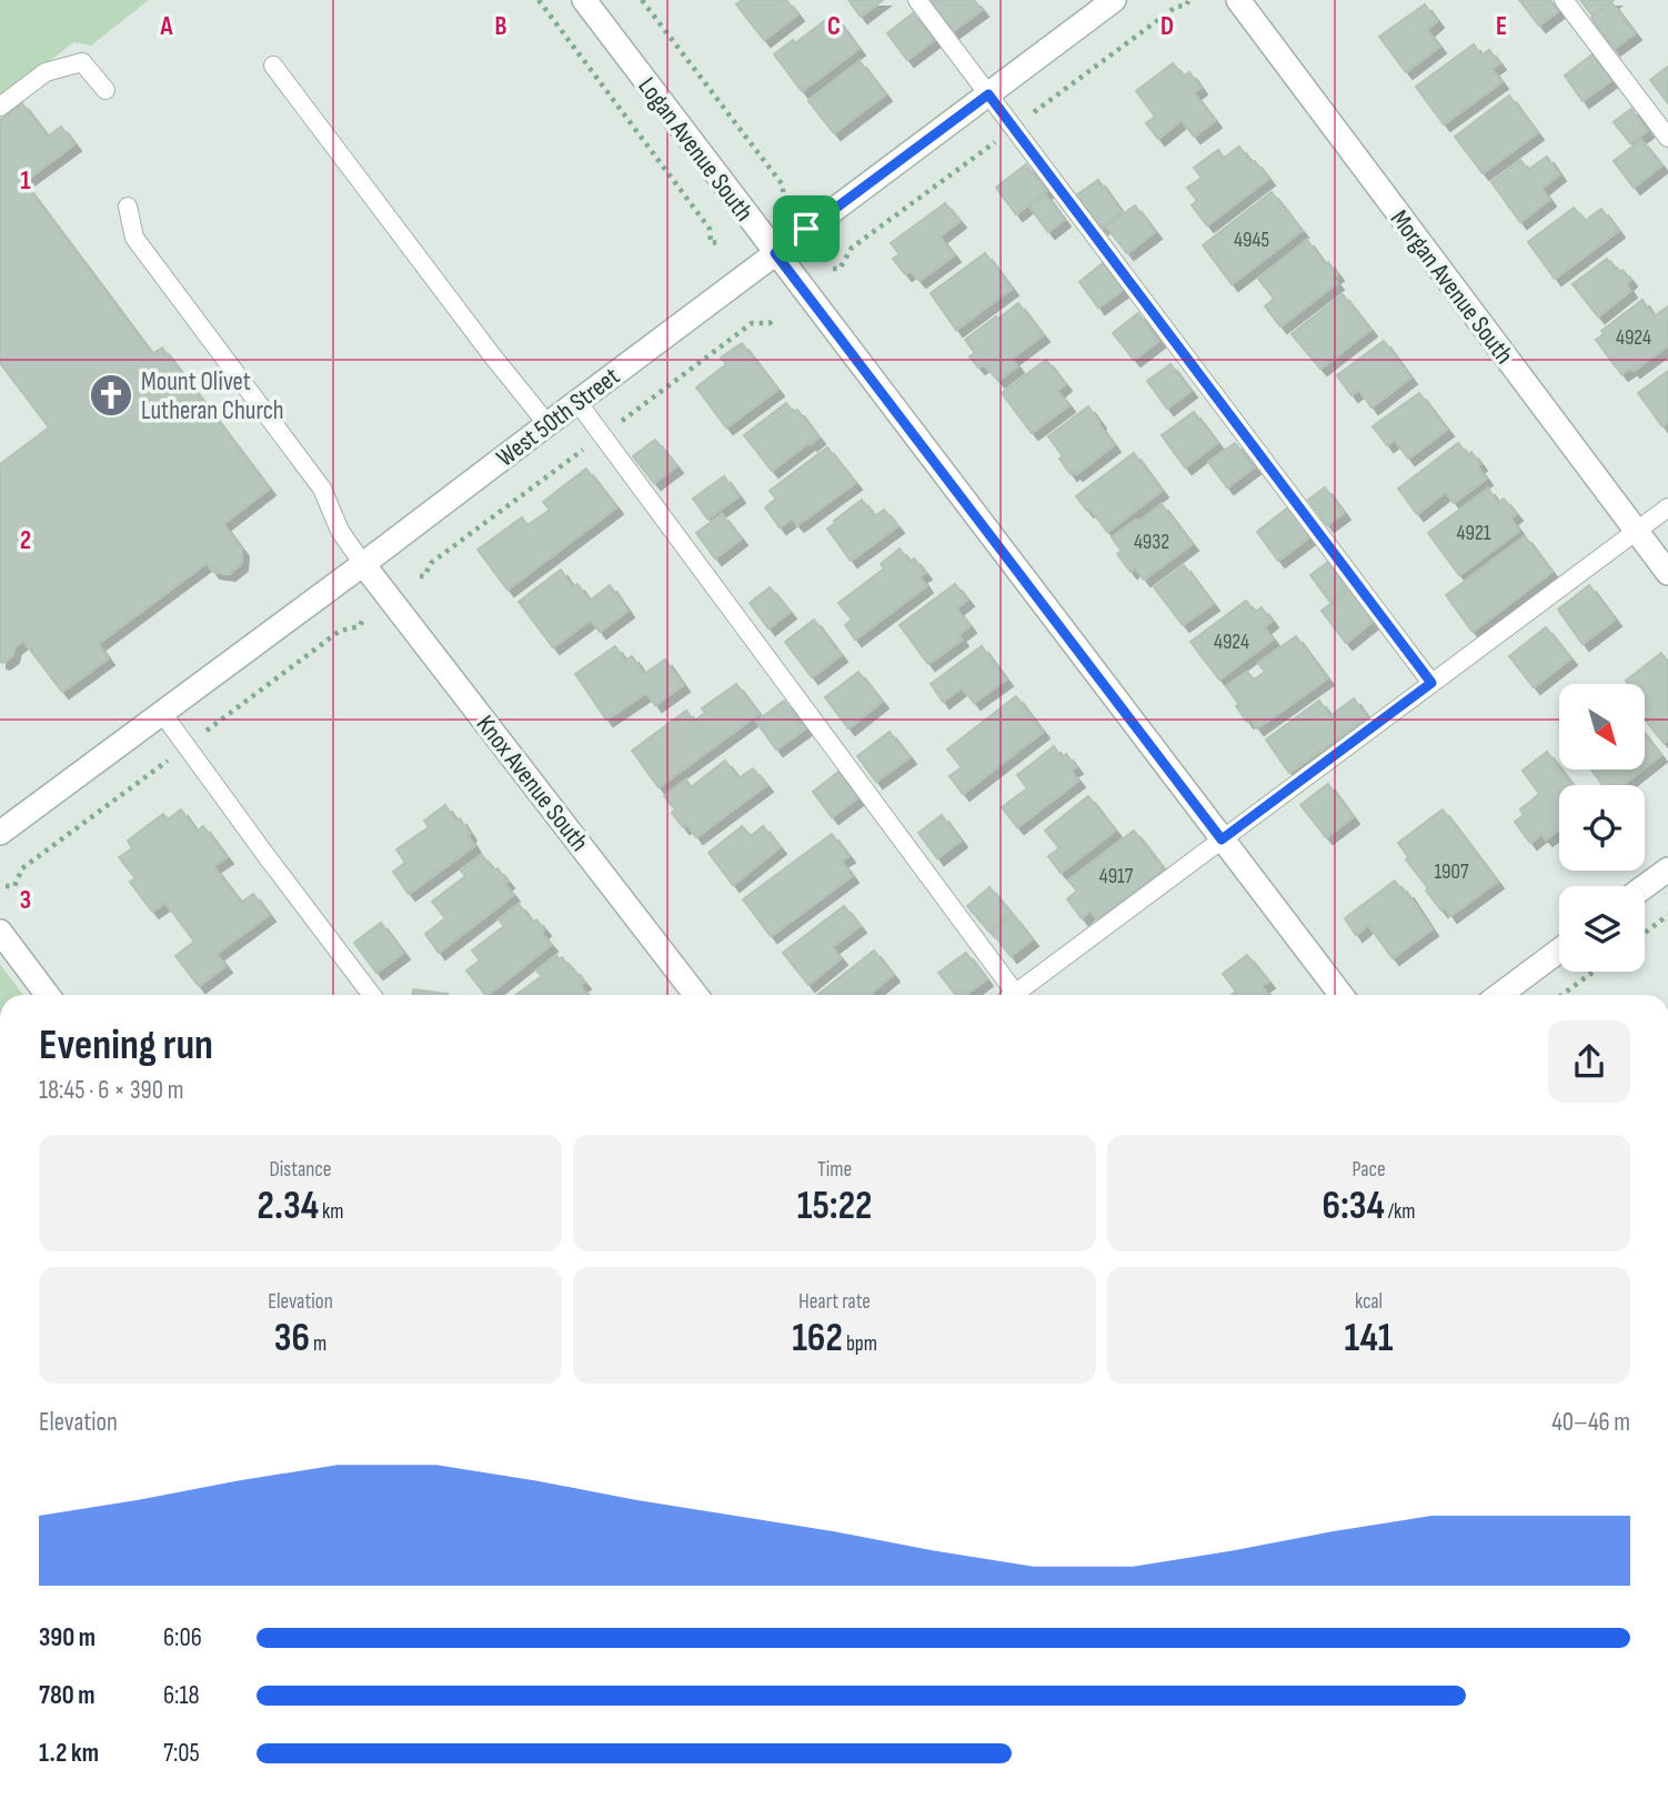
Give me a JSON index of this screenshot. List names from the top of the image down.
{
  "streets": {
    "street": [
      "Logan Avenue South",
      "Morgan Avenue South",
      "West 50th Street",
      "Knox Avenue South"
    ]
  },
  "crossings": [
    ["Logan Avenue South", "West 50th Street"],
    ["West 50th Street", "Knox Avenue South"]
  ],
  "places": {
    "church": ["Mount Olivet Lutheran Church"]
  },
  "house_numbers": [
    "4945",
    "4924",
    "4921",
    "4932",
    "4924",
    "1907",
    "4917"
  ],
  "north": "bottom right",
  "page": {
    "heading": ["Evening run", "18:45 · 6 × 390 m"],
    "stats": [
      ["Distance", "2.34 km"],
      ["Time", "15:22"],
      ["Pace", "6:34 /km"],
      ["Elevation", "36 m"],
      ["Heart rate", "162 bpm"],
      ["kcal", "141"]
    ],
    "chart": ["Elevation", "40–46 m"],
    "list": [
      {
        "name": "390 m",
        "note": "6:06"
      },
      {
        "name": "780 m",
        "note": "6:18"
      },
      {
        "name": "1.2 km",
        "note": "7:05"
      }
    ]
  },
  "grid": {
    "columns": [
      "A",
      "B",
      "C",
      "D",
      "E"
    ],
    "rows": ["1", "2", "3"]
  }
}
